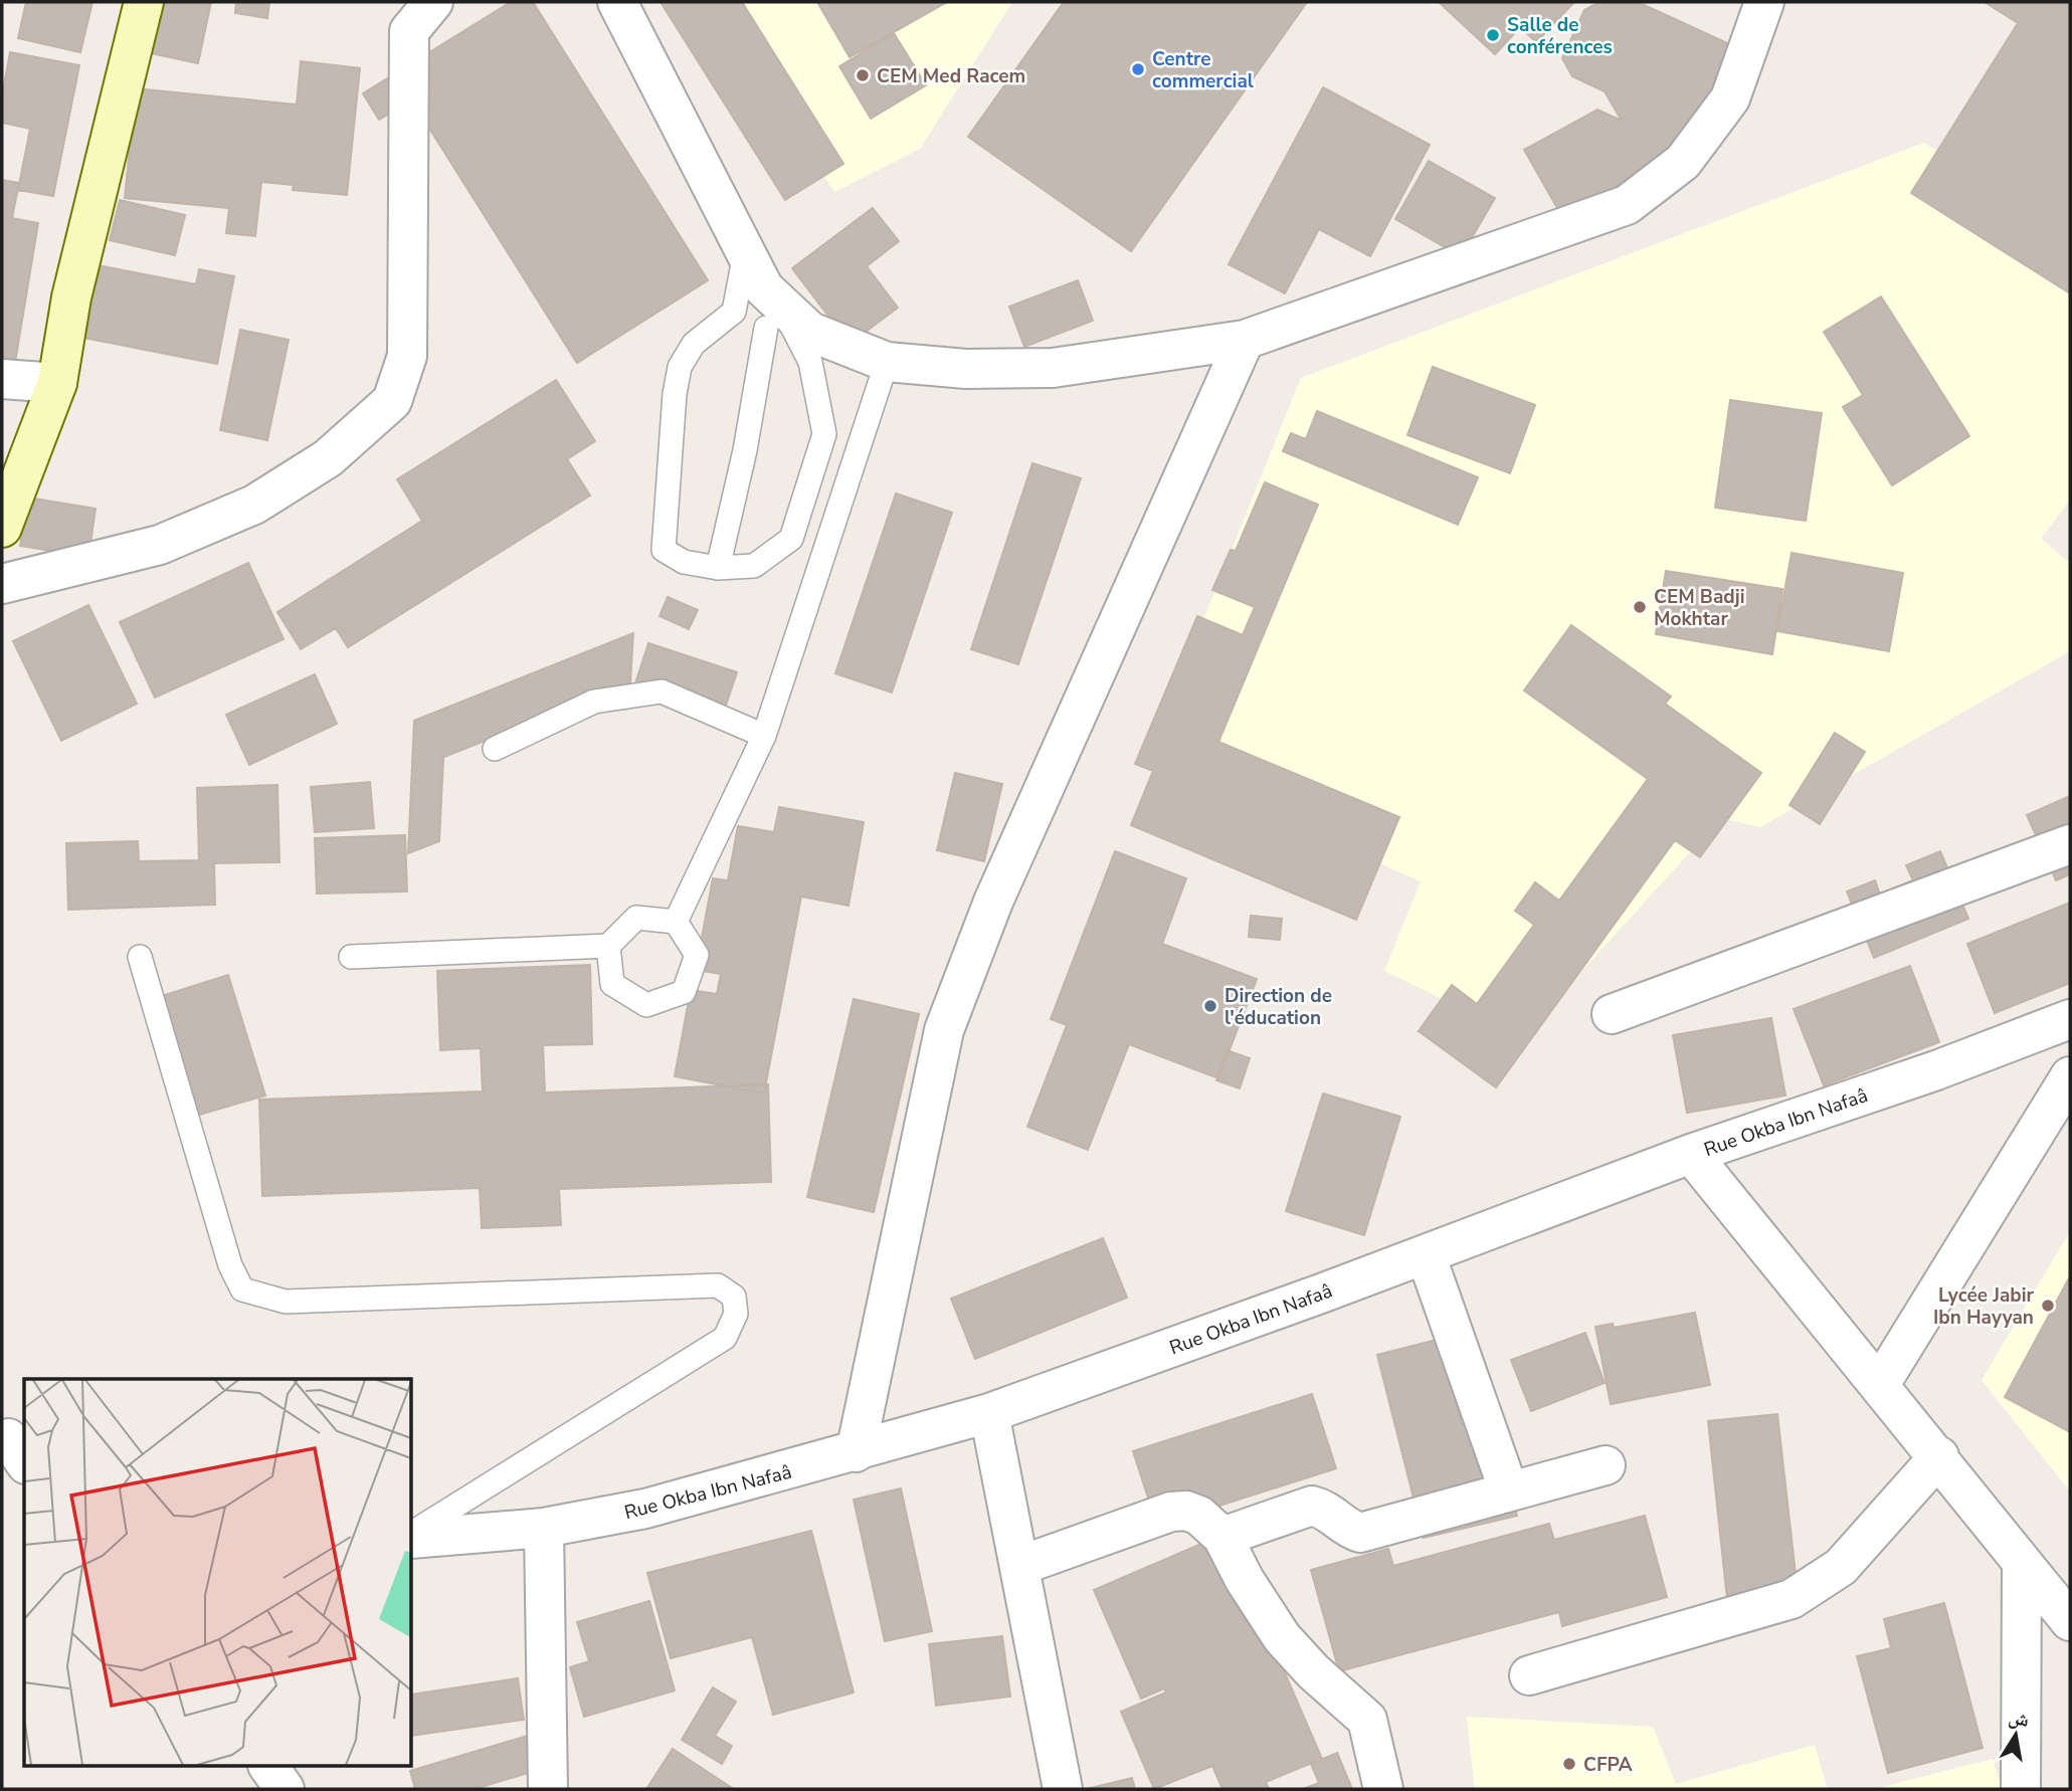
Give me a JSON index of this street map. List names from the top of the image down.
{
  "streets": {
    "street": ["Rue Okba Ibn Nafaâ"]
  },
  "places": [
    "Salle de conférences",
    "Centre commercial",
    "CEM Med Racem",
    "CEM Badji Mokhtar",
    "Direction de l'éducation",
    "Lycée Jabir Ibn Hayyan",
    "CFPA"
  ],
  "north": "top"
}
